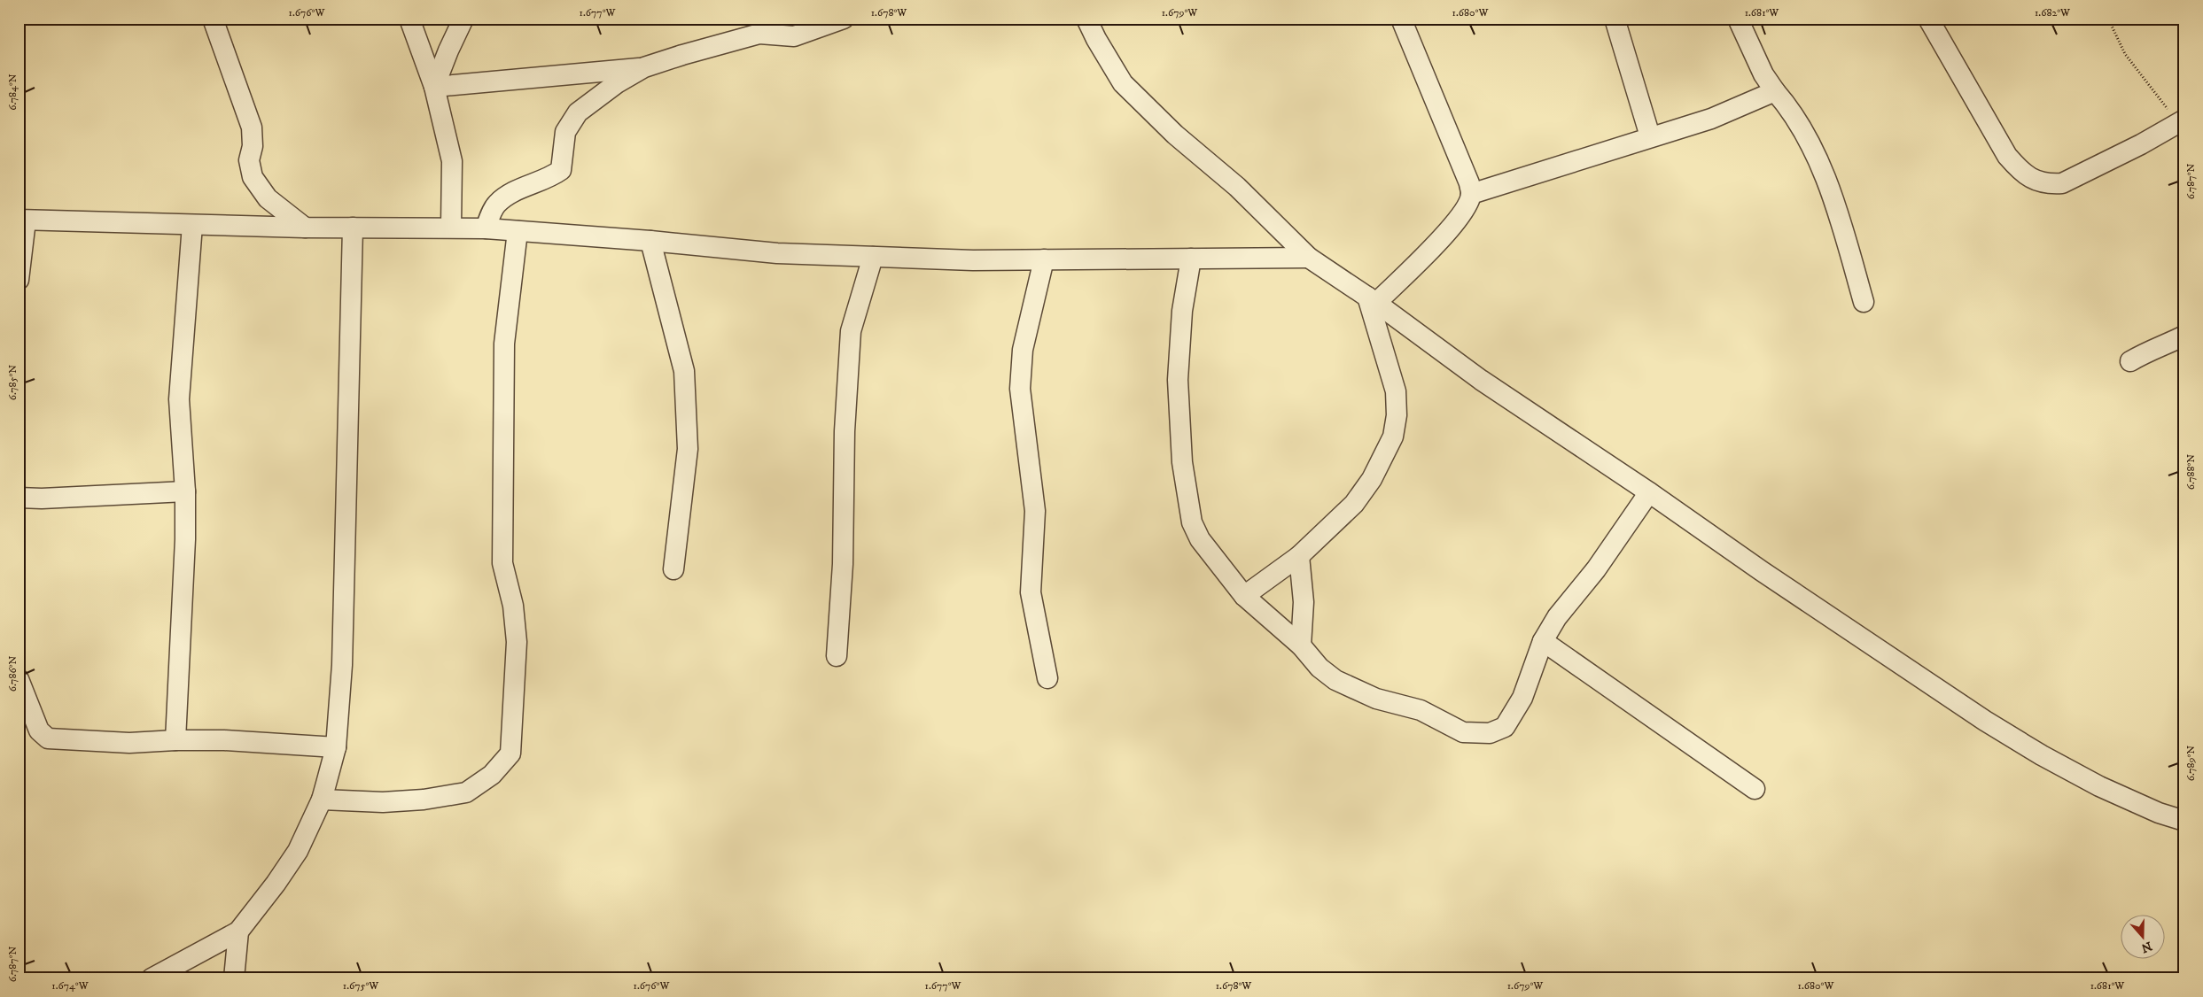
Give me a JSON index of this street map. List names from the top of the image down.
{
  "north": "bottom",
  "coordinates": [
    "1.676°W",
    "1.677°W",
    "1.678°W",
    "1.679°W",
    "1.680°W",
    "1.681°W",
    "1.682°W",
    "6.784°N",
    "6.787°N",
    "6.785°N",
    "6.788°N",
    "6.786°N",
    "6.789°N",
    "1.674°W",
    "1.675°W"
  ]
}
